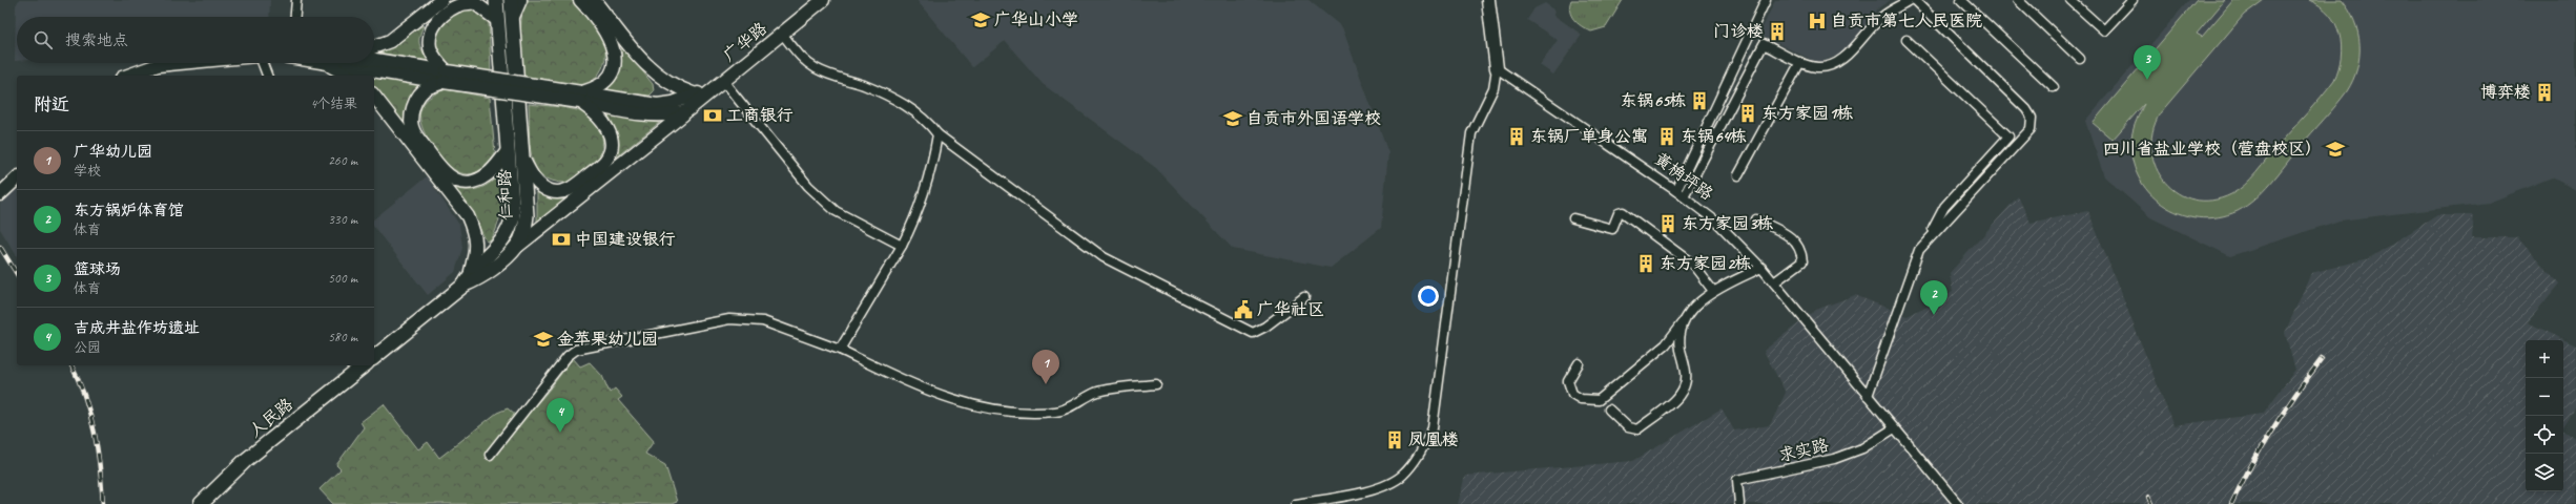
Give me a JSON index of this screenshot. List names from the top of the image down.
{
  "streets": {
    "main road": ["广华路", "仁和路", "人民路"],
    "street": ["黄桷坪路", "求实路"]
  },
  "crossings": [
    ["广华路", "仁和路"],
    ["黄桷坪路", "求实路"]
  ],
  "places": {
    "school or university": [
      "广华山小学",
      "自贡市外国语学校",
      "四川省盐业学校（营盘校区）",
      "金苹果幼儿园"
    ],
    "hospital": ["自贡市第七人民医院"],
    "building": [
      "门诊楼",
      "博弈楼",
      "东锅65栋",
      "东方家园1栋",
      "东锅厂单身公寓",
      "东锅64栋",
      "东方家园3栋",
      "东方家园2栋",
      "凤凰楼"
    ],
    "bank": ["工商银行", "中国建设银行"],
    "public building": ["广华社区"]
  },
  "page": {
    "search": "搜索地点",
    "pins": [
      "3",
      "2",
      "1",
      "4"
    ],
    "heading": ["附近", "4个结果"],
    "list": [
      {
        "mark": "1",
        "name": "广华幼儿园",
        "note": "学校",
        "value": "260 m"
      },
      {
        "mark": "2",
        "name": "东方锅炉体育馆",
        "note": "体育",
        "value": "330 m"
      },
      {
        "mark": "3",
        "name": "篮球场",
        "note": "体育",
        "value": "500 m"
      },
      {
        "mark": "4",
        "name": "吉成井盐作坊遗址",
        "note": "公园",
        "value": "580 m"
      }
    ],
    "map_buttons": ["+", "−"]
  }
}
